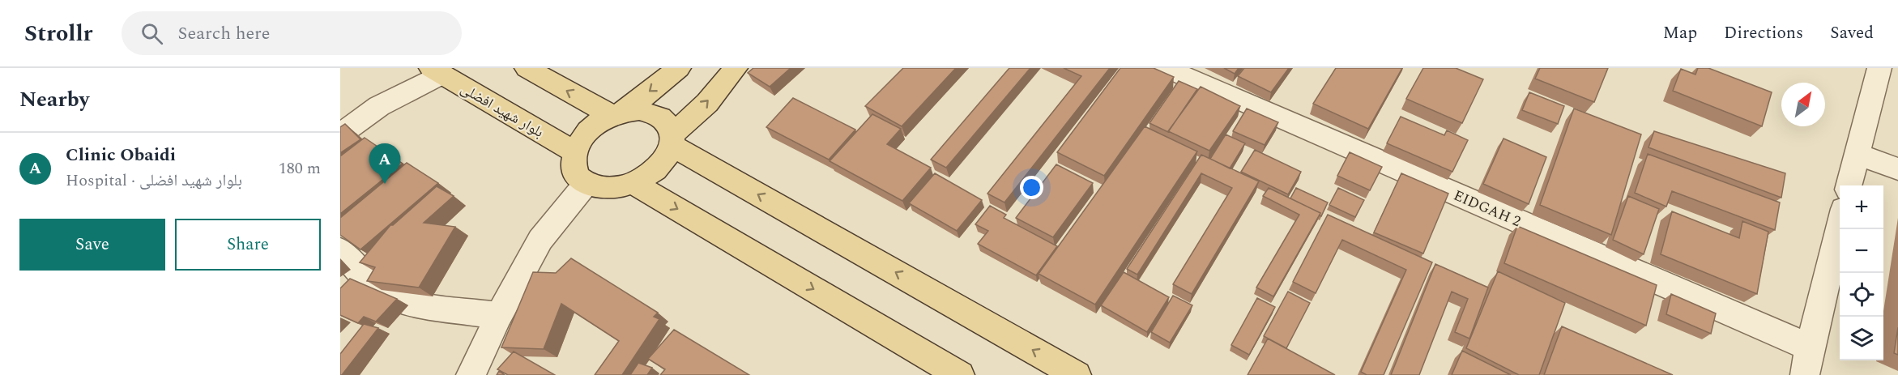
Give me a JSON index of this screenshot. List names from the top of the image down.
{
  "streets": {
    "main road": ["بلوار شهید افضلی"],
    "street": ["EIDGAH 2"]
  },
  "north": "top right",
  "page": {
    "header": "Strollr",
    "search": "Search here",
    "nav": ["Map", "Directions", "Saved"],
    "heading": "Nearby",
    "list": [
      {
        "mark": "A",
        "name": "Clinic Obaidi",
        "note": "Hospital · بلوار شهید افضلی",
        "value": "180 m"
      }
    ],
    "pins": "A",
    "map_buttons": ["+", "−"],
    "buttons": ["Save", "Share"]
  }
}
